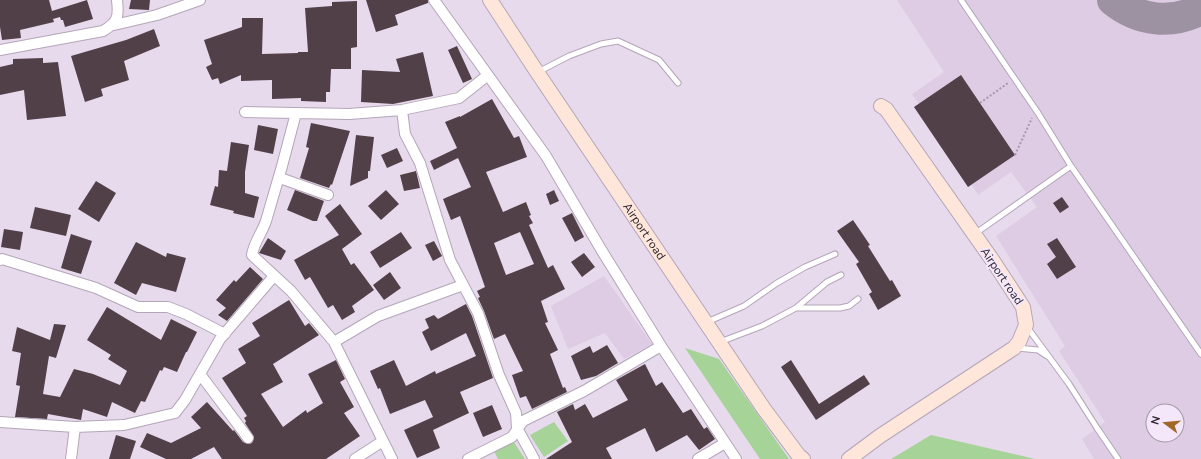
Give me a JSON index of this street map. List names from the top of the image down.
{
  "streets": {
    "main road": ["Airport road"]
  },
  "north": "left"
}
